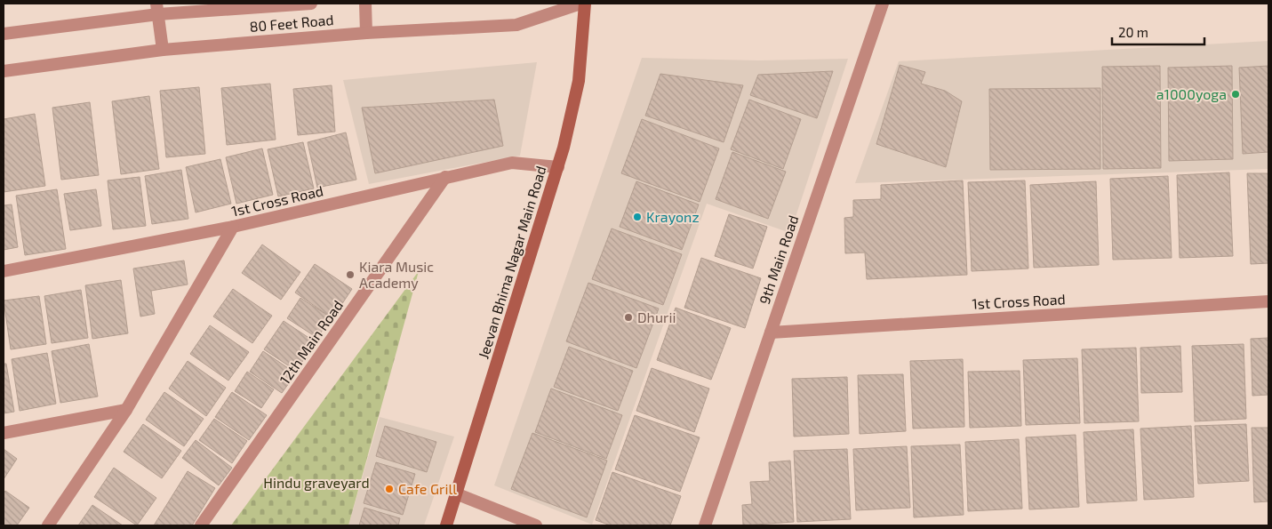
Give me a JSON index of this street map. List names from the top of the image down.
{
  "streets": {
    "main road": ["Jeevan Bhima Nagar Main Road"],
    "street": [
      "80 Feet Road",
      "1st Cross Road",
      "9th Main Road",
      "12th Main Road"
    ]
  },
  "crossings": [
    ["1st Cross Road", "9th Main Road"],
    ["1st Cross Road", "Jeevan Bhima Nagar Main Road"],
    ["1st Cross Road", "12th Main Road"]
  ],
  "parks": ["Hindu graveyard"],
  "places": [
    "a1000yoga",
    "Krayonz",
    "Kiara Music Academy",
    "Dhurii",
    "Cafe Grill"
  ],
  "scale_bar": "20 m"
}
